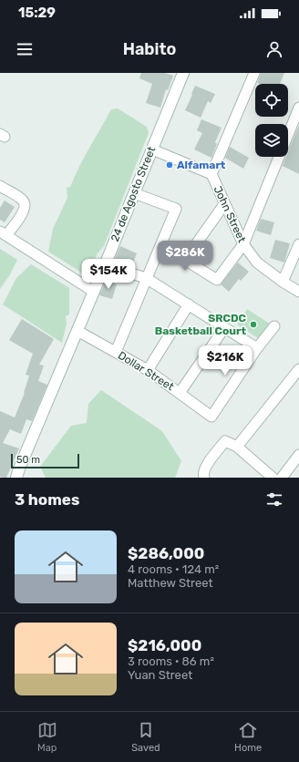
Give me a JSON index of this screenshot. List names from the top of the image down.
{
  "streets": {
    "street": ["24 de Agosto Street", "John Street", "Dollar Street"]
  },
  "crossings": [
    ["24 de Agosto Street", "John Street"],
    ["24 de Agosto Street", "Dollar Street"]
  ],
  "places": ["Alfamart", "SRCDC Basketball Court"],
  "scale_bar": "50 m",
  "page": {
    "status": "15:29",
    "header": "Habito",
    "price": ["$286K", "$154K", "$216K"],
    "scale": "50 m",
    "heading": "3 homes",
    "list": [
      {
        "name": "$286,000",
        "note": "4 rooms · 124 m² · Matthew Street"
      },
      {
        "name": "$216,000",
        "note": "3 rooms · 86 m² · Yuan Street"
      }
    ],
    "tabs": ["Map", "Saved", "Home"]
  }
}
